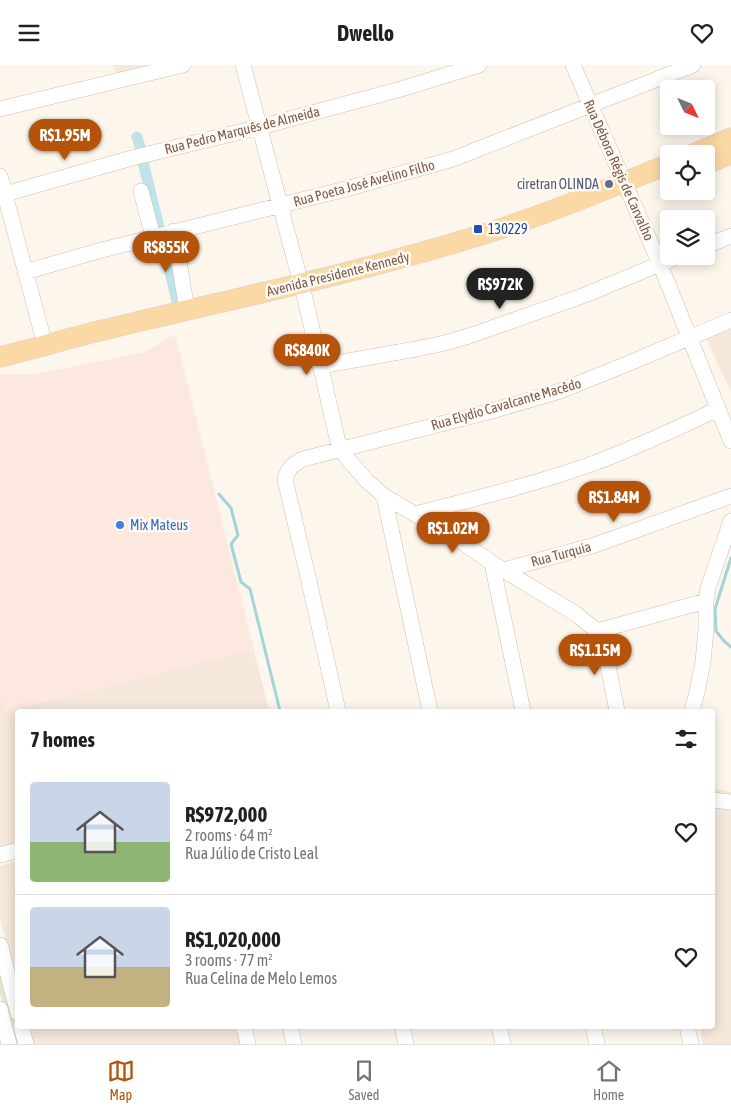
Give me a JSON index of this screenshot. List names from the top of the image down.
{
  "streets": {
    "main road": ["Avenida Presidente Kennedy"],
    "street": [
      "Rua Pedro Marquês de Almeida",
      "Rua Débora Régis de Carvalho",
      "Rua Poeta José Avelino Filho",
      "Rua Elydio Cavalcante Macêdo",
      "Rua Turquia"
    ]
  },
  "crossings": [
    ["Rua Débora Régis de Carvalho", "Rua Poeta José Avelino Filho"],
    ["Rua Débora Régis de Carvalho", "Avenida Presidente Kennedy"],
    ["Rua Débora Régis de Carvalho", "Rua Elydio Cavalcante Macêdo"]
  ],
  "places": {
    "other": ["ciretran OLINDA", "Mix Mateus"],
    "transit": ["130229"]
  },
  "north": "bottom right",
  "page": {
    "header": "Dwello",
    "price": [
      "R$1.95M",
      "R$855K",
      "R$972K",
      "R$840K",
      "R$1.84M",
      "R$1.02M",
      "R$1.15M"
    ],
    "heading": "7 homes",
    "list": [
      {
        "name": "R$972,000",
        "note": "2 rooms · 64 m² · Rua Júlio de Cristo Leal"
      },
      {
        "name": "R$1,020,000",
        "note": "3 rooms · 77 m² · Rua Celina de Melo Lemos"
      }
    ],
    "tabs": ["Map", "Saved", "Home"]
  }
}
